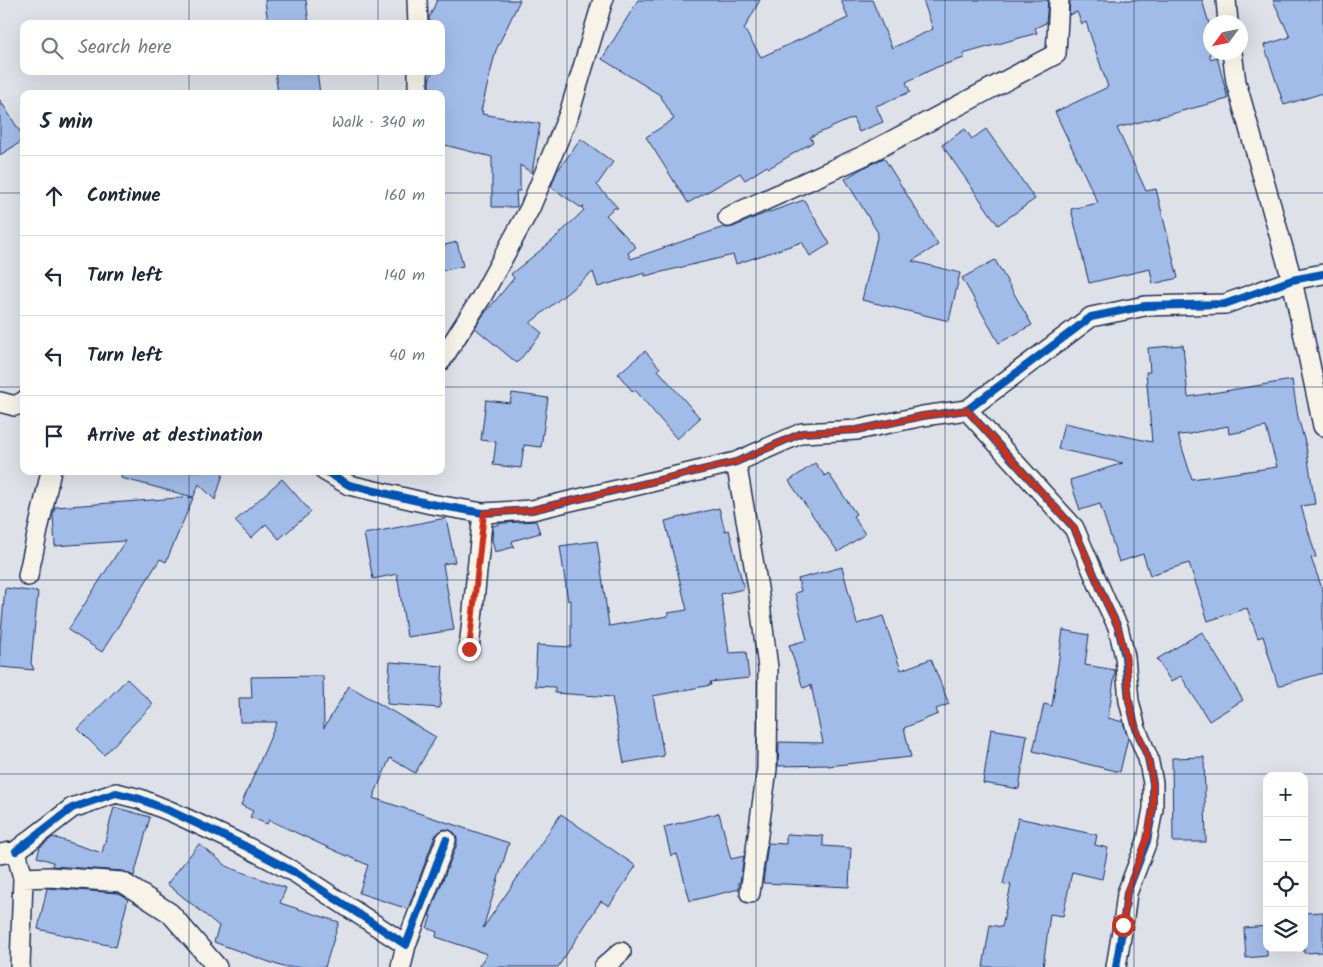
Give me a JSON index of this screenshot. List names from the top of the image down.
{
  "north": "bottom left",
  "page": {
    "search": "Search here",
    "heading": ["5 min", "Walk · 340 m"],
    "list": [
      ["Continue", "160 m"],
      ["Turn left", "140 m"],
      ["Turn left", "40 m"],
      "Arrive at destination"
    ],
    "map_buttons": ["+", "−"]
  }
}
